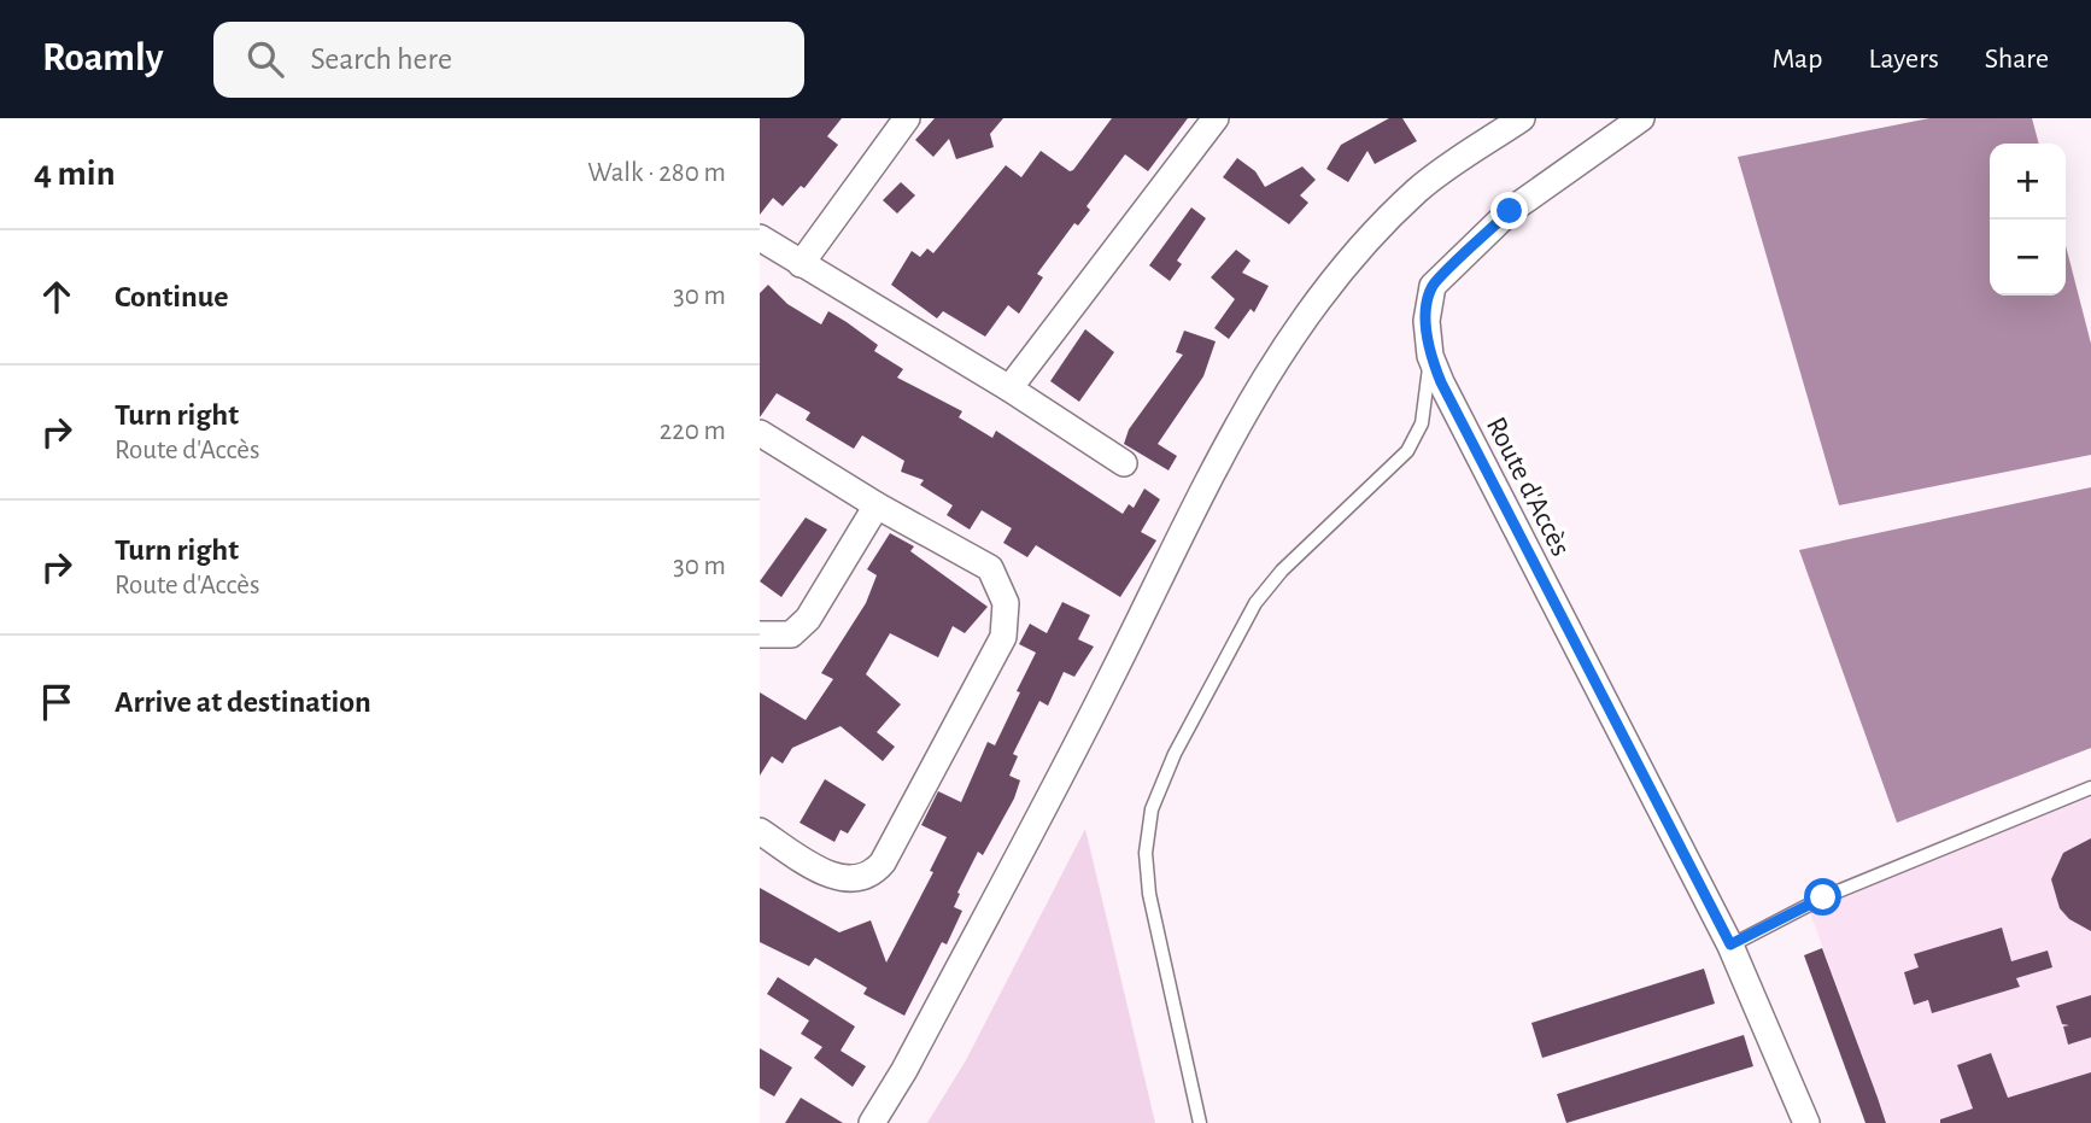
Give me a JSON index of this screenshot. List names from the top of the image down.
{
  "streets": {
    "street": ["Route d'Accès"]
  },
  "page": {
    "header": "Roamly",
    "search": "Search here",
    "nav": ["Map", "Layers", "Share"],
    "heading": ["4 min", "Walk · 280 m"],
    "map_buttons": ["+", "−"],
    "list": [
      ["Continue", "30 m"],
      ["Turn right", "Route d'Accès", "220 m"],
      ["Turn right", "Route d'Accès", "30 m"],
      "Arrive at destination"
    ]
  }
}
